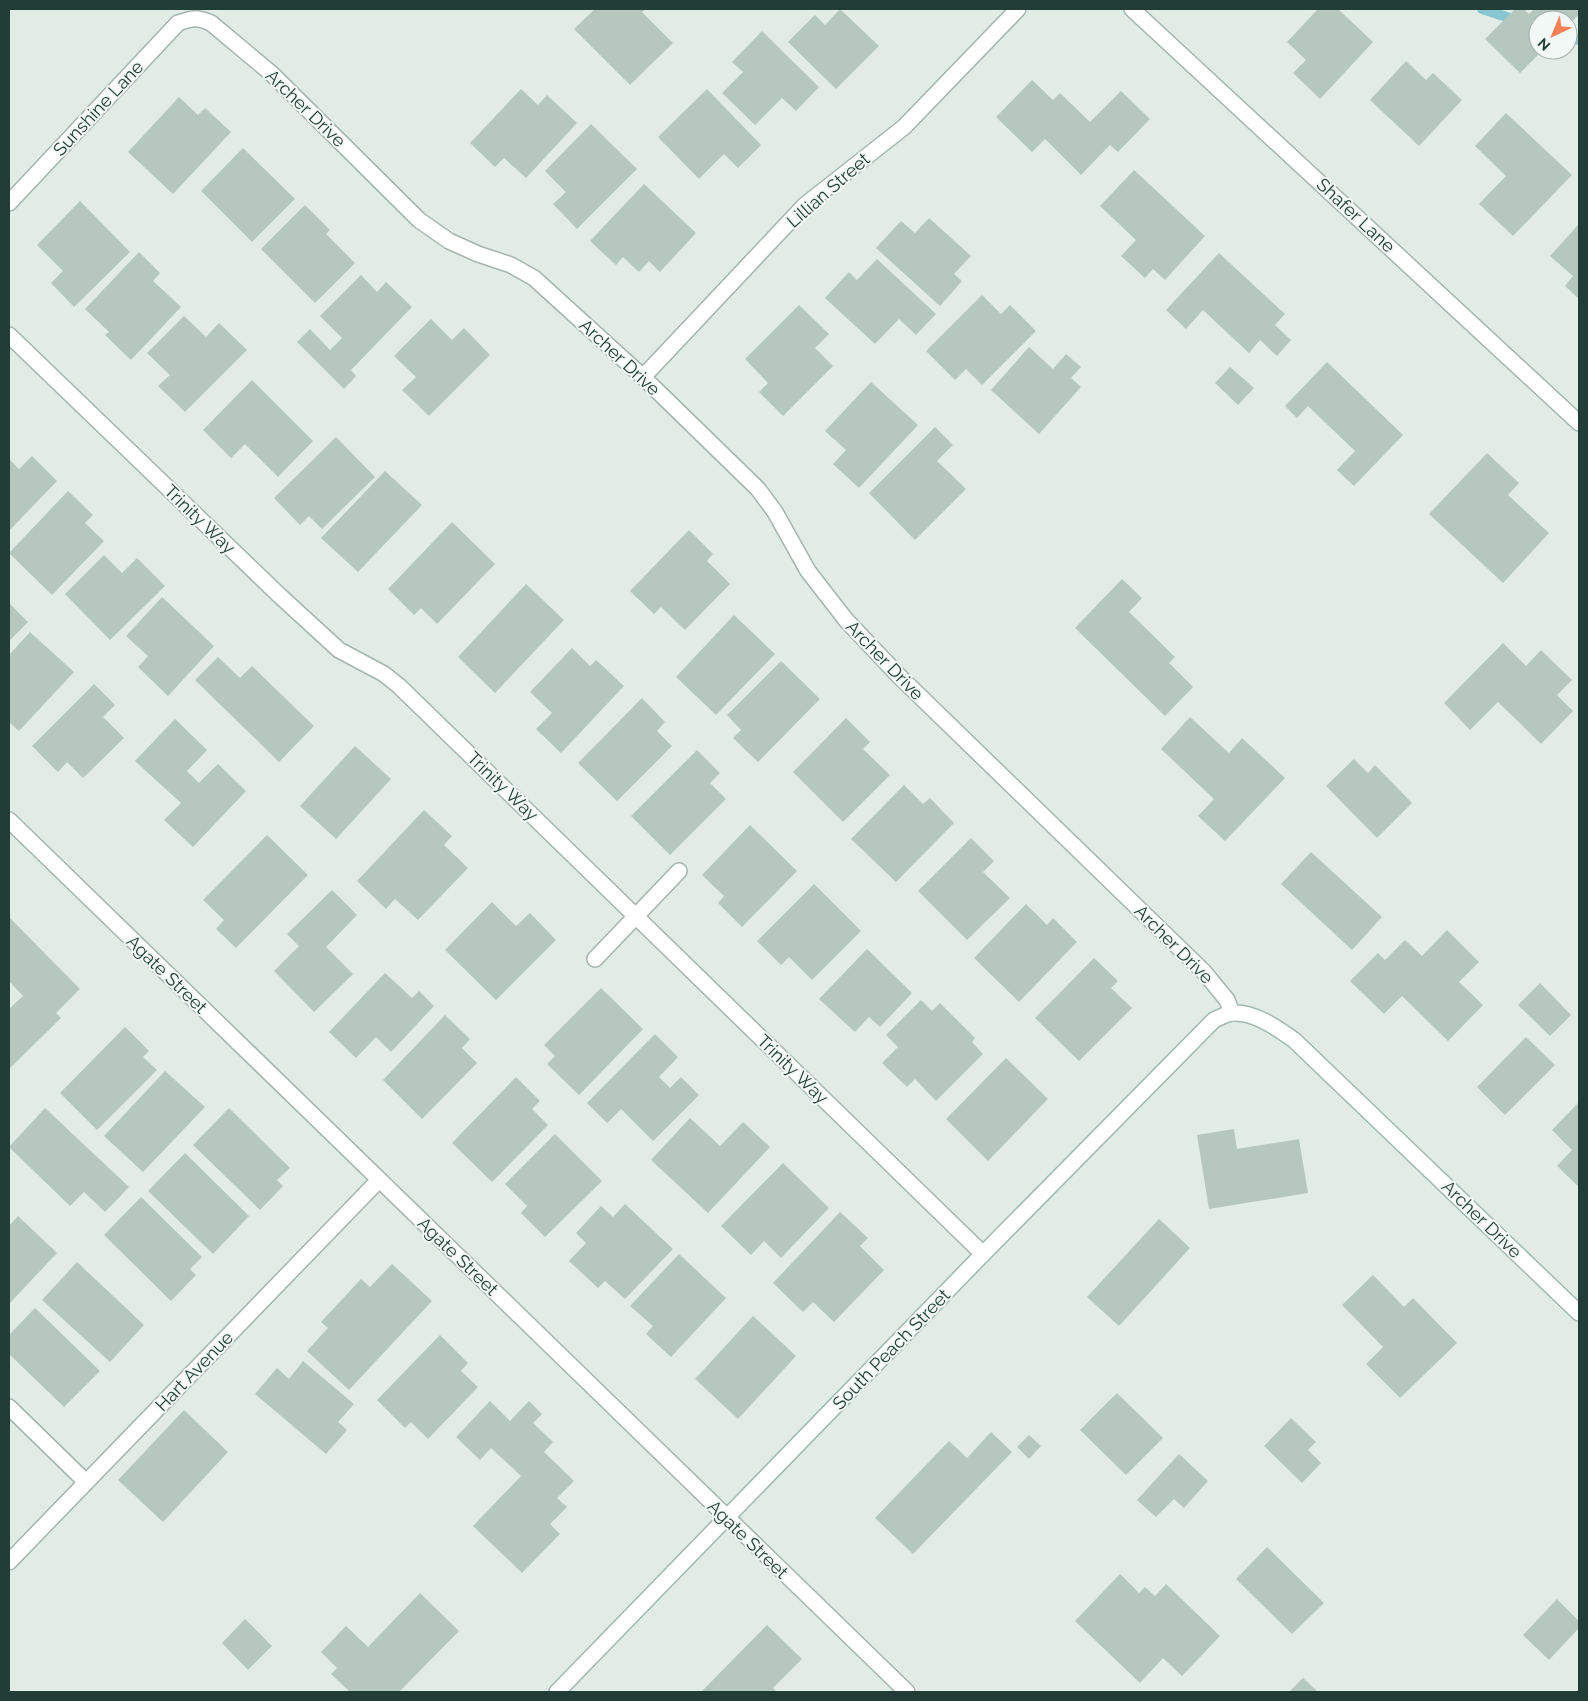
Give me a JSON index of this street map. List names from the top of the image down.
{
  "streets": {
    "street": [
      "Sunshine Lane",
      "Archer Drive",
      "Lillian Street",
      "Shafer Lane",
      "Trinity Way",
      "Agate Street",
      "South Peach Street",
      "Hart Avenue"
    ]
  },
  "crossings": [
    ["Sunshine Lane", "Archer Drive"],
    ["Archer Drive", "Lillian Street"],
    ["Archer Drive", "South Peach Street"],
    ["Trinity Way", "South Peach Street"],
    ["Agate Street", "South Peach Street"],
    ["Agate Street", "Hart Avenue"]
  ],
  "north": "bottom left"
}
